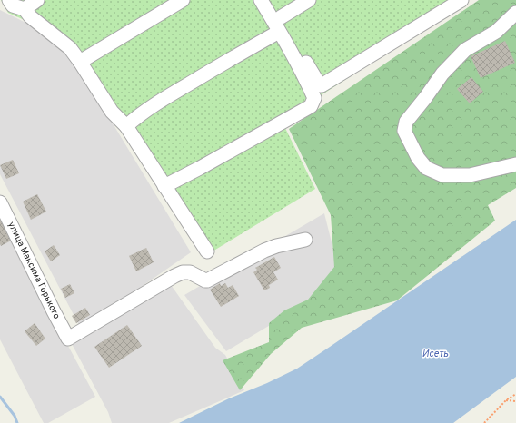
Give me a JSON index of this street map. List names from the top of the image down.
{
  "streets": {
    "street": ["улица Максима Горького"]
  },
  "water": ["Исеть"]
}
